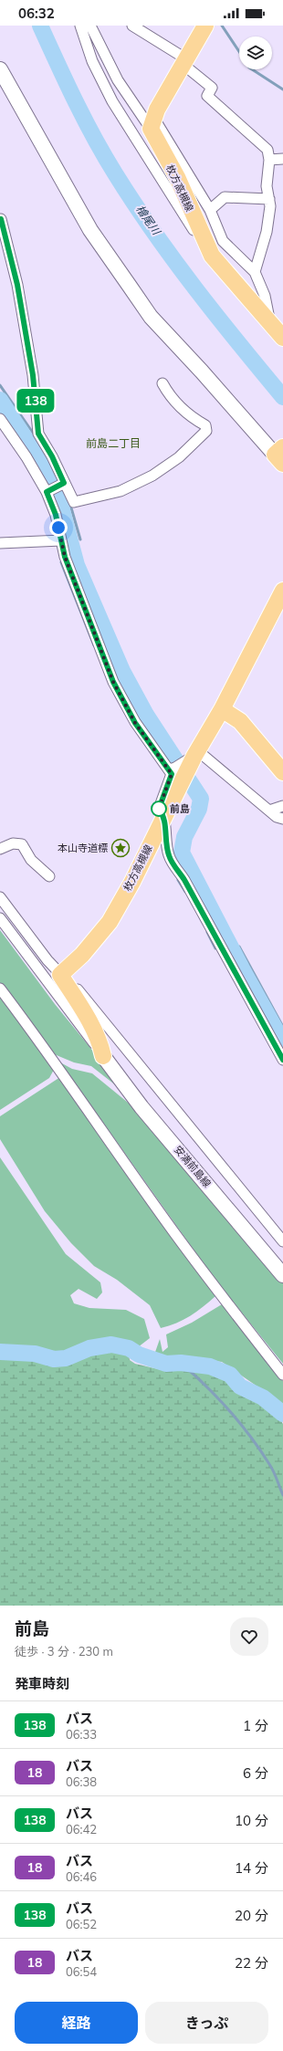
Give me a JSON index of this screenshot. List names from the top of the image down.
{
  "streets": {
    "main road": ["枚方高槻線"],
    "street": ["安満前島線"]
  },
  "districts": ["前島二丁目"],
  "water": ["檜尾川"],
  "places": {
    "other": ["前島"],
    "place": ["本山寺道標"]
  },
  "lines": ["bus line 138"],
  "page": {
    "status": "06:32",
    "on_map": "138",
    "heading": [
      ["前島", "徒歩 · 3 分 · 230 m"],
      "発車時刻"
    ],
    "list": [
      {
        "mark": "138",
        "name": "バス",
        "note": "06:33",
        "value": "1 分"
      },
      {
        "mark": "18",
        "name": "バス",
        "note": "06:38",
        "value": "6 分"
      },
      {
        "mark": "138",
        "name": "バス",
        "note": "06:42",
        "value": "10 分"
      },
      {
        "mark": "18",
        "name": "バス",
        "note": "06:46",
        "value": "14 分"
      },
      {
        "mark": "138",
        "name": "バス",
        "note": "06:52",
        "value": "20 分"
      },
      {
        "mark": "18",
        "name": "バス",
        "note": "06:54",
        "value": "22 分"
      }
    ],
    "buttons": ["経路", "きっぷ"]
  }
}
